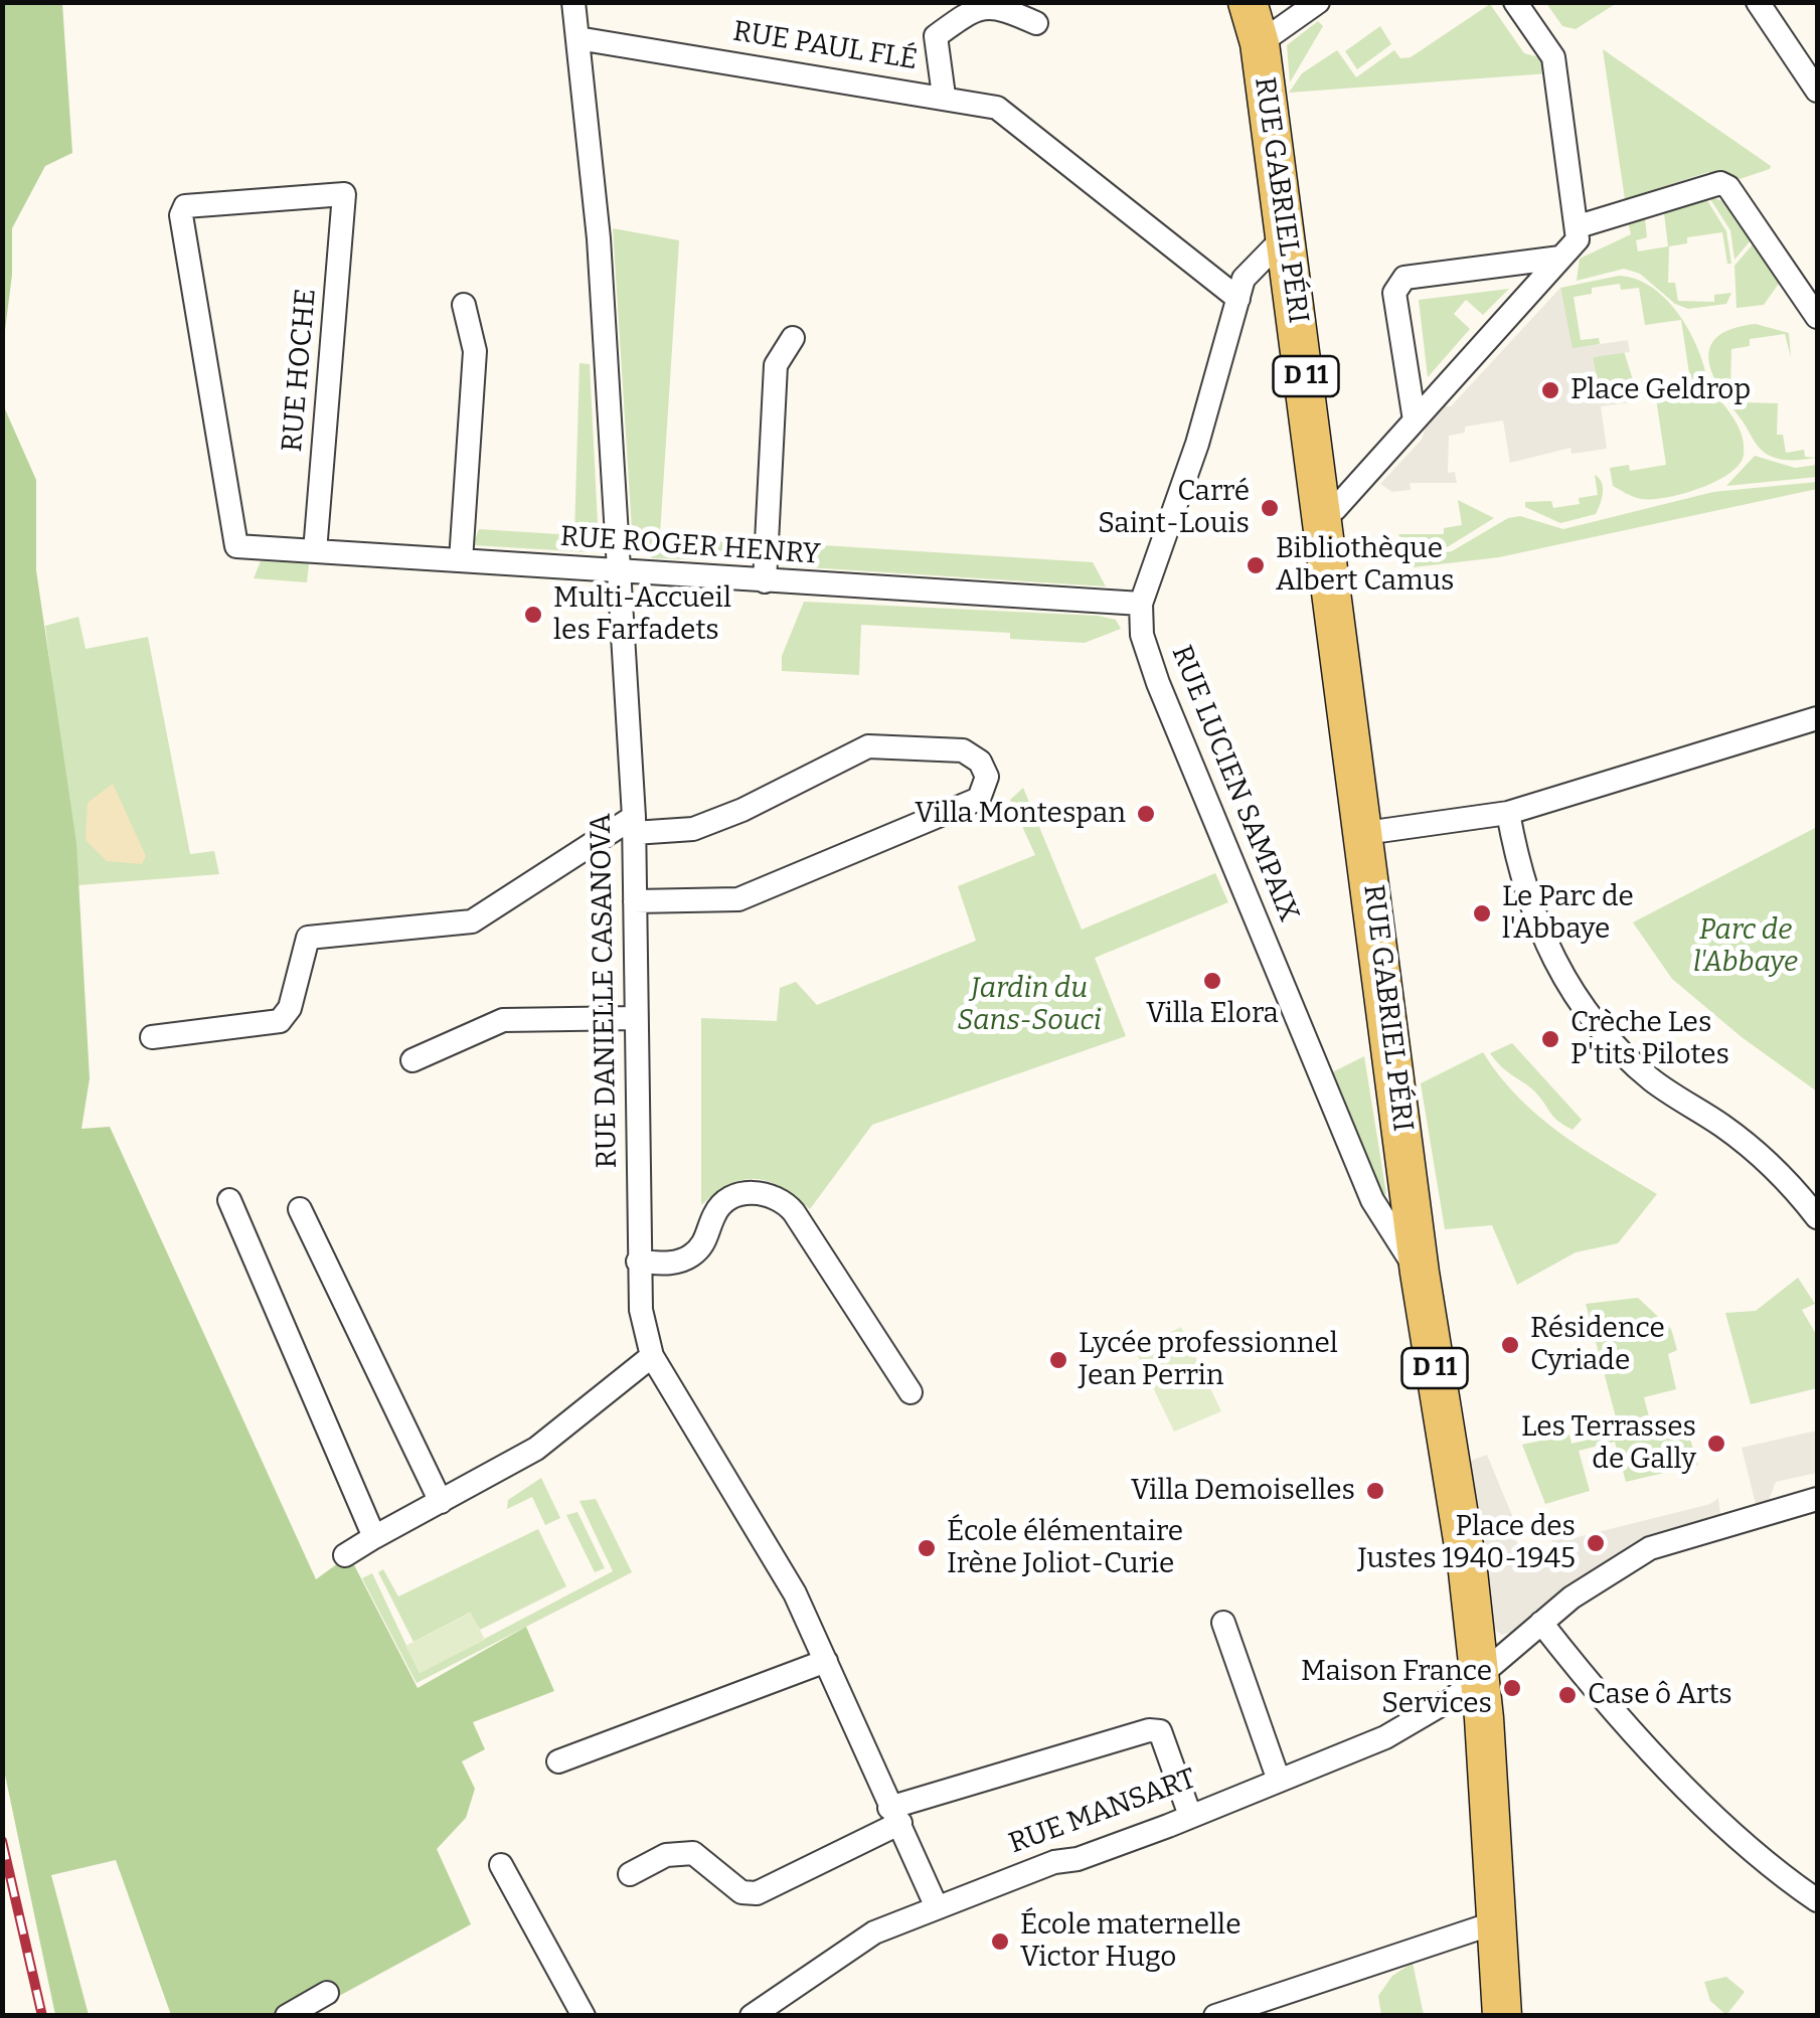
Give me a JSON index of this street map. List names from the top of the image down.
{
  "streets": {
    "main road": ["RUE GABRIEL PÉRI", "D 11"],
    "street": [
      "RUE PAUL FLÉ",
      "RUE HOCHE",
      "RUE ROGER HENRY",
      "RUE LUCIEN SAMPAIX",
      "RUE DANIELLE CASANOVA",
      "RUE MANSART"
    ]
  },
  "crossings": [
    ["RUE PAUL FLÉ", "RUE LUCIEN SAMPAIX"],
    ["RUE PAUL FLÉ", "RUE DANIELLE CASANOVA"],
    ["RUE GABRIEL PÉRI", "RUE LUCIEN SAMPAIX"],
    ["RUE GABRIEL PÉRI", "RUE MANSART"],
    ["RUE HOCHE", "RUE ROGER HENRY"],
    ["RUE ROGER HENRY", "RUE LUCIEN SAMPAIX"],
    ["RUE ROGER HENRY", "RUE DANIELLE CASANOVA"],
    ["RUE DANIELLE CASANOVA", "RUE MANSART"]
  ],
  "parks": ["Parc de l'Abbaye", "Jardin du Sans-Souci"],
  "places": [
    "Place Geldrop",
    "Carré Saint-Louis",
    "Bibliothèque Albert Camus",
    "Multi-Accueil les Farfadets",
    "Villa Montespan",
    "Le Parc de l'Abbaye",
    "Villa Elora",
    "Crèche Les P'tits Pilotes",
    "Résidence Cyriade",
    "Lycée professionnel Jean Perrin",
    "Les Terrasses de Gally",
    "Villa Demoiselles",
    "Place des Justes 1940-1945",
    "École élémentaire Irène Joliot-Curie",
    "Maison France Services",
    "Case ô Arts",
    "École maternelle Victor Hugo"
  ]
}
